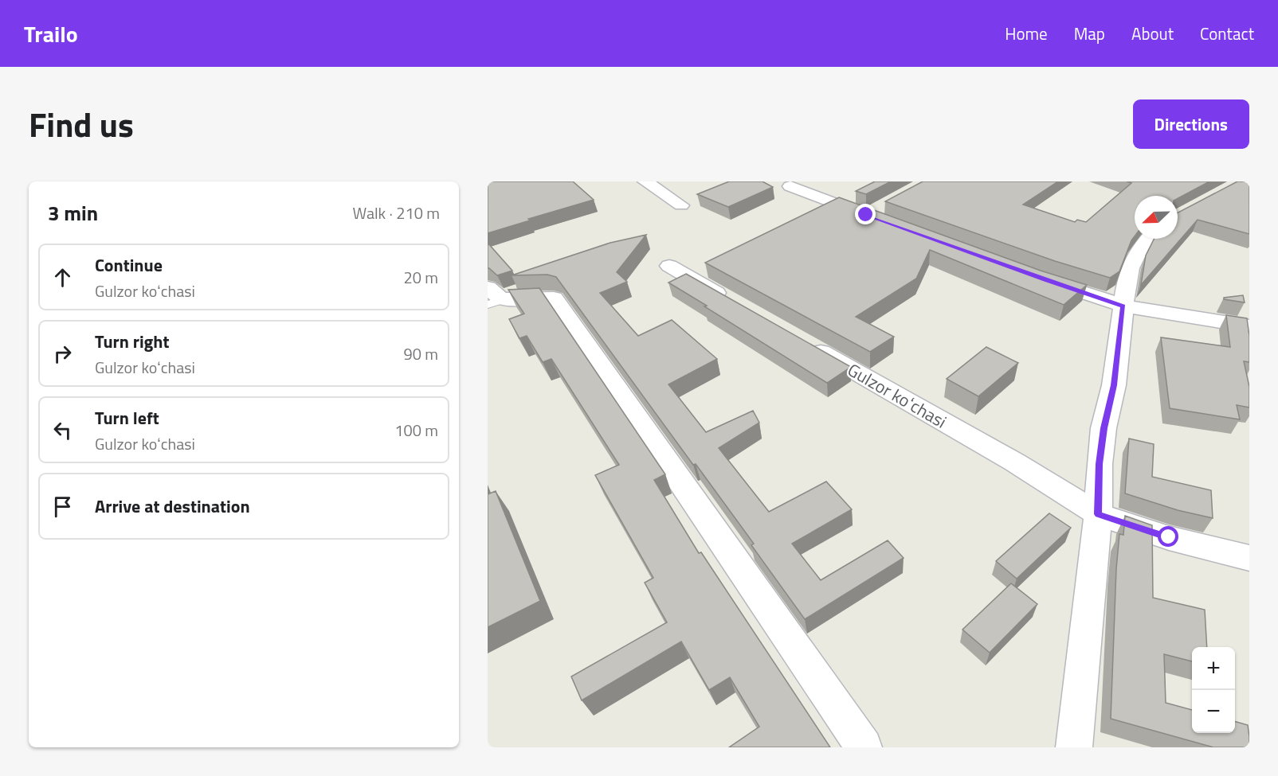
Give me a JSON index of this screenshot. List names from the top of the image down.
{
  "streets": {
    "street": ["Gulzor koʻchasi"]
  },
  "north": "bottom left",
  "page": {
    "header": "Trailo",
    "nav": [
      "Home",
      "Map",
      "About",
      "Contact"
    ],
    "title": "Find us",
    "buttons": "Directions",
    "heading": ["3 min", "Walk · 210 m"],
    "list": [
      ["Continue", "Gulzor koʻchasi", "20 m"],
      ["Turn right", "Gulzor koʻchasi", "90 m"],
      ["Turn left", "Gulzor koʻchasi", "100 m"],
      "Arrive at destination"
    ],
    "map_buttons": ["+", "−"]
  }
}
